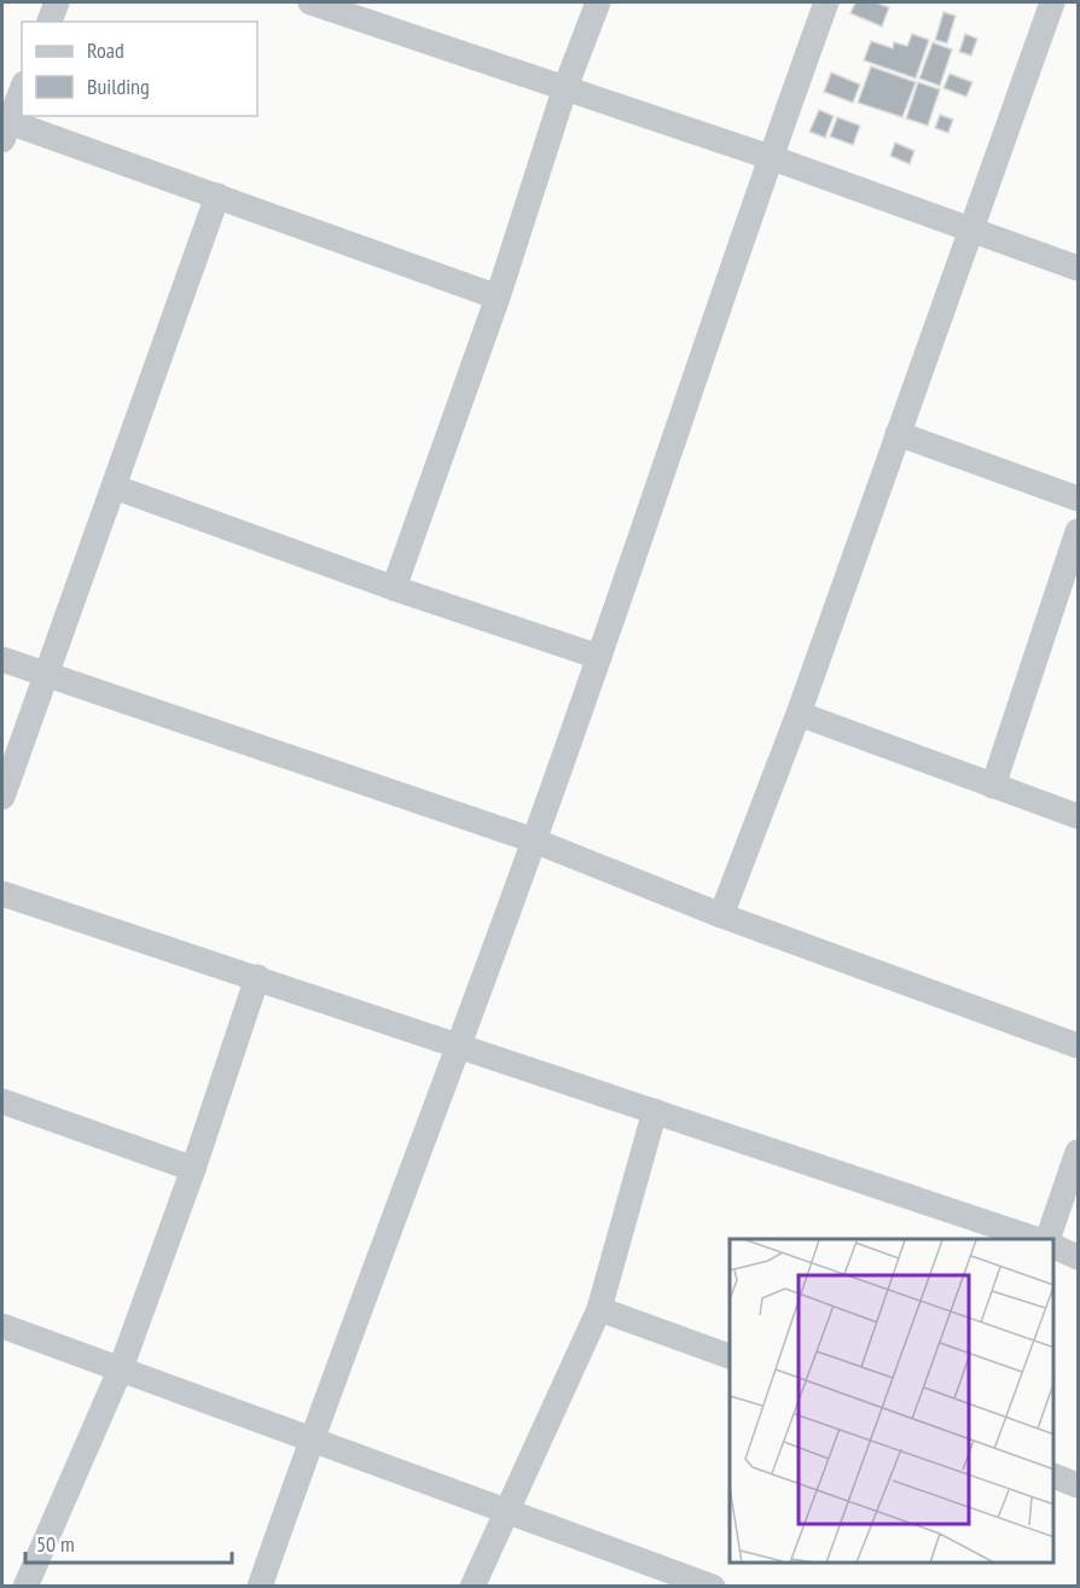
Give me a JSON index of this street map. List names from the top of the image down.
{
  "legend": ["Road", "Building"],
  "scale_bar": "50 m"
}
